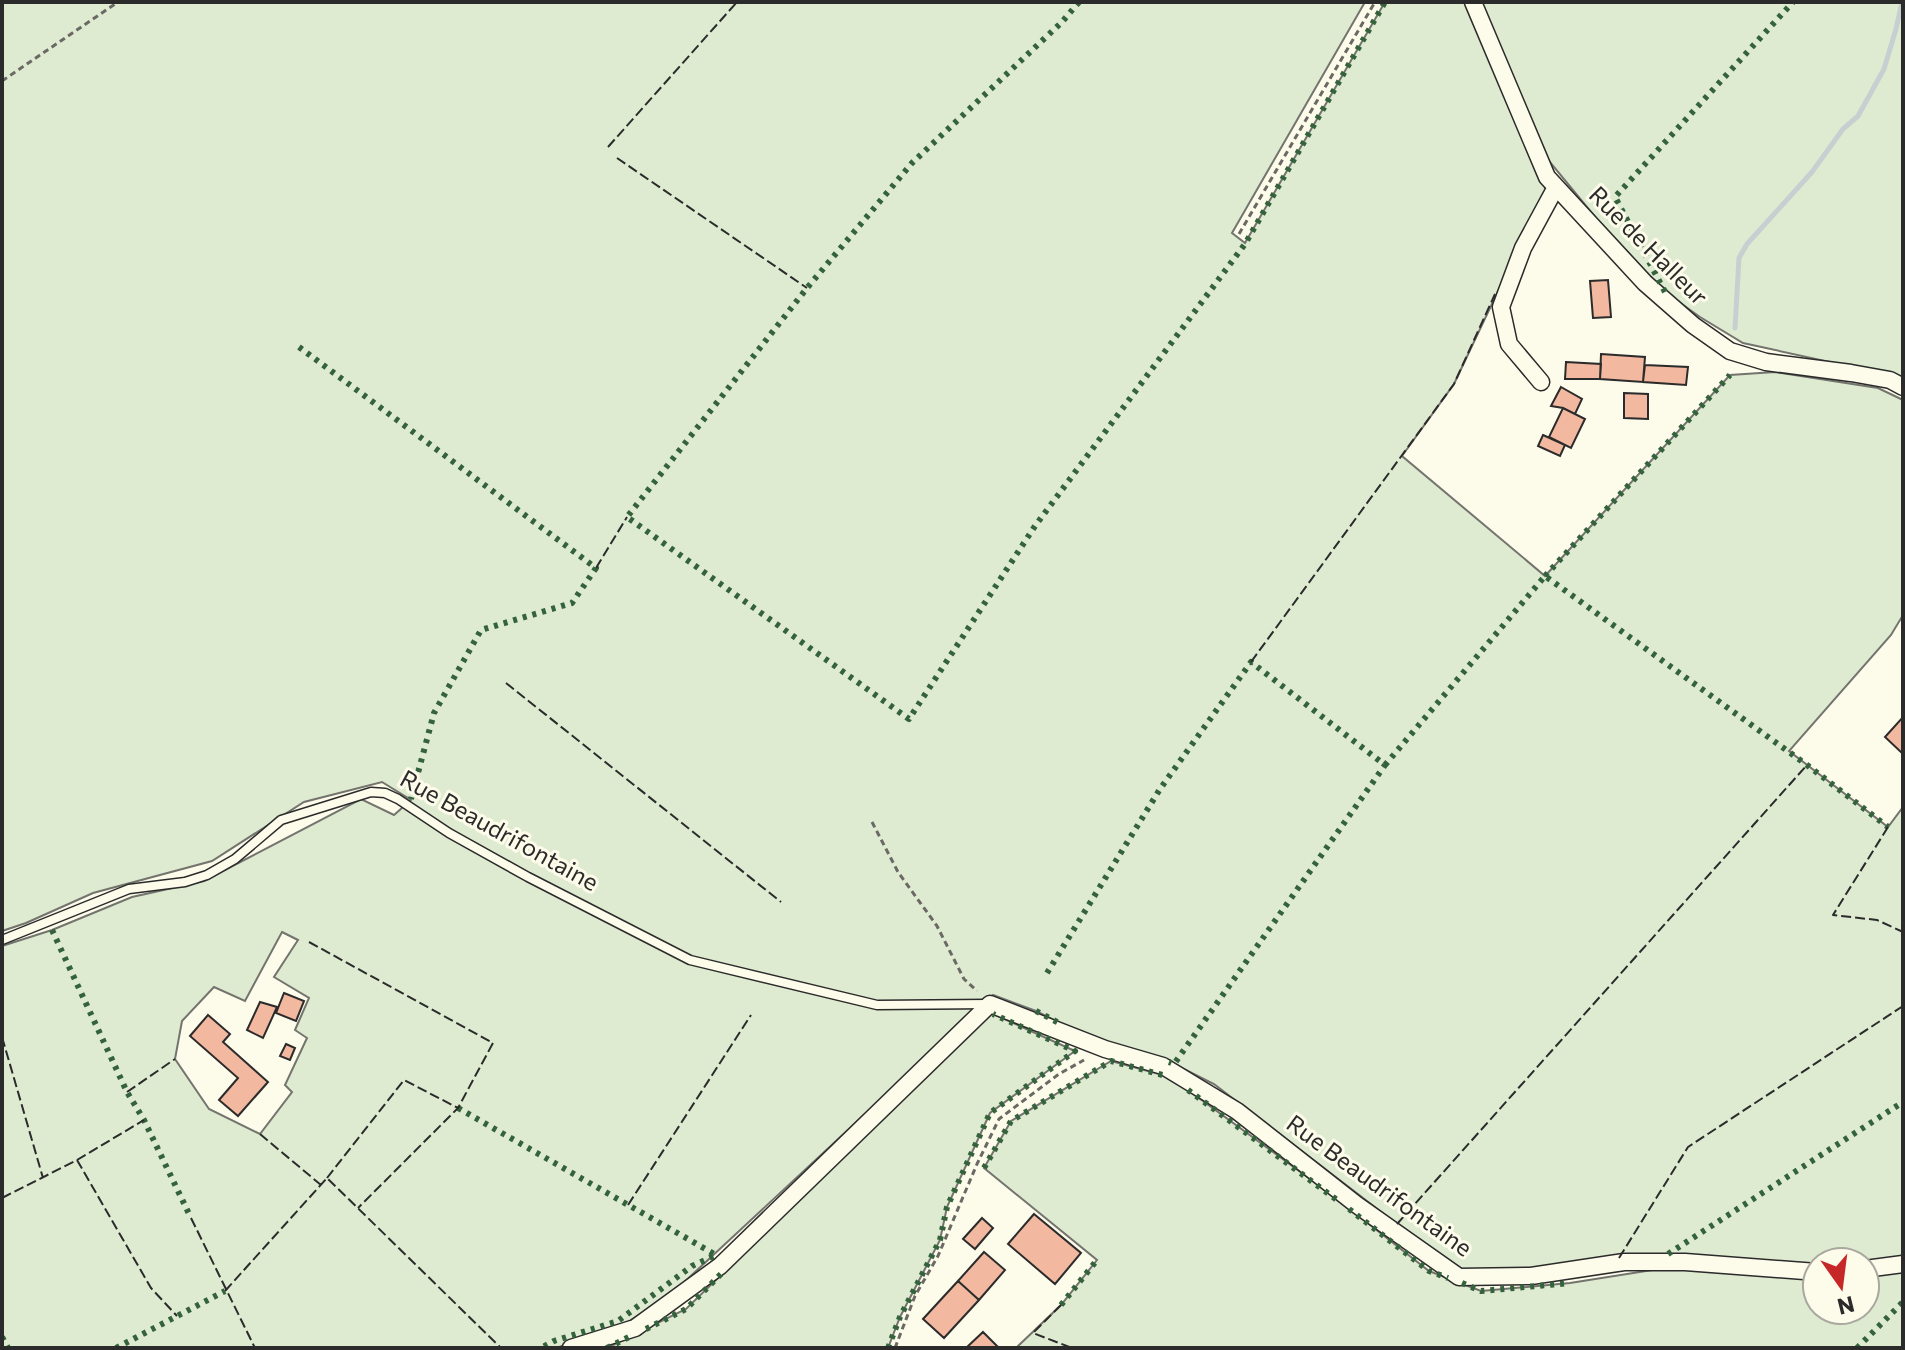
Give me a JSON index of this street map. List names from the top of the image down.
{
  "streets": {
    "street": ["Rue de Halleur", "Rue Beaudrifontaine"]
  },
  "north": "bottom"
}
